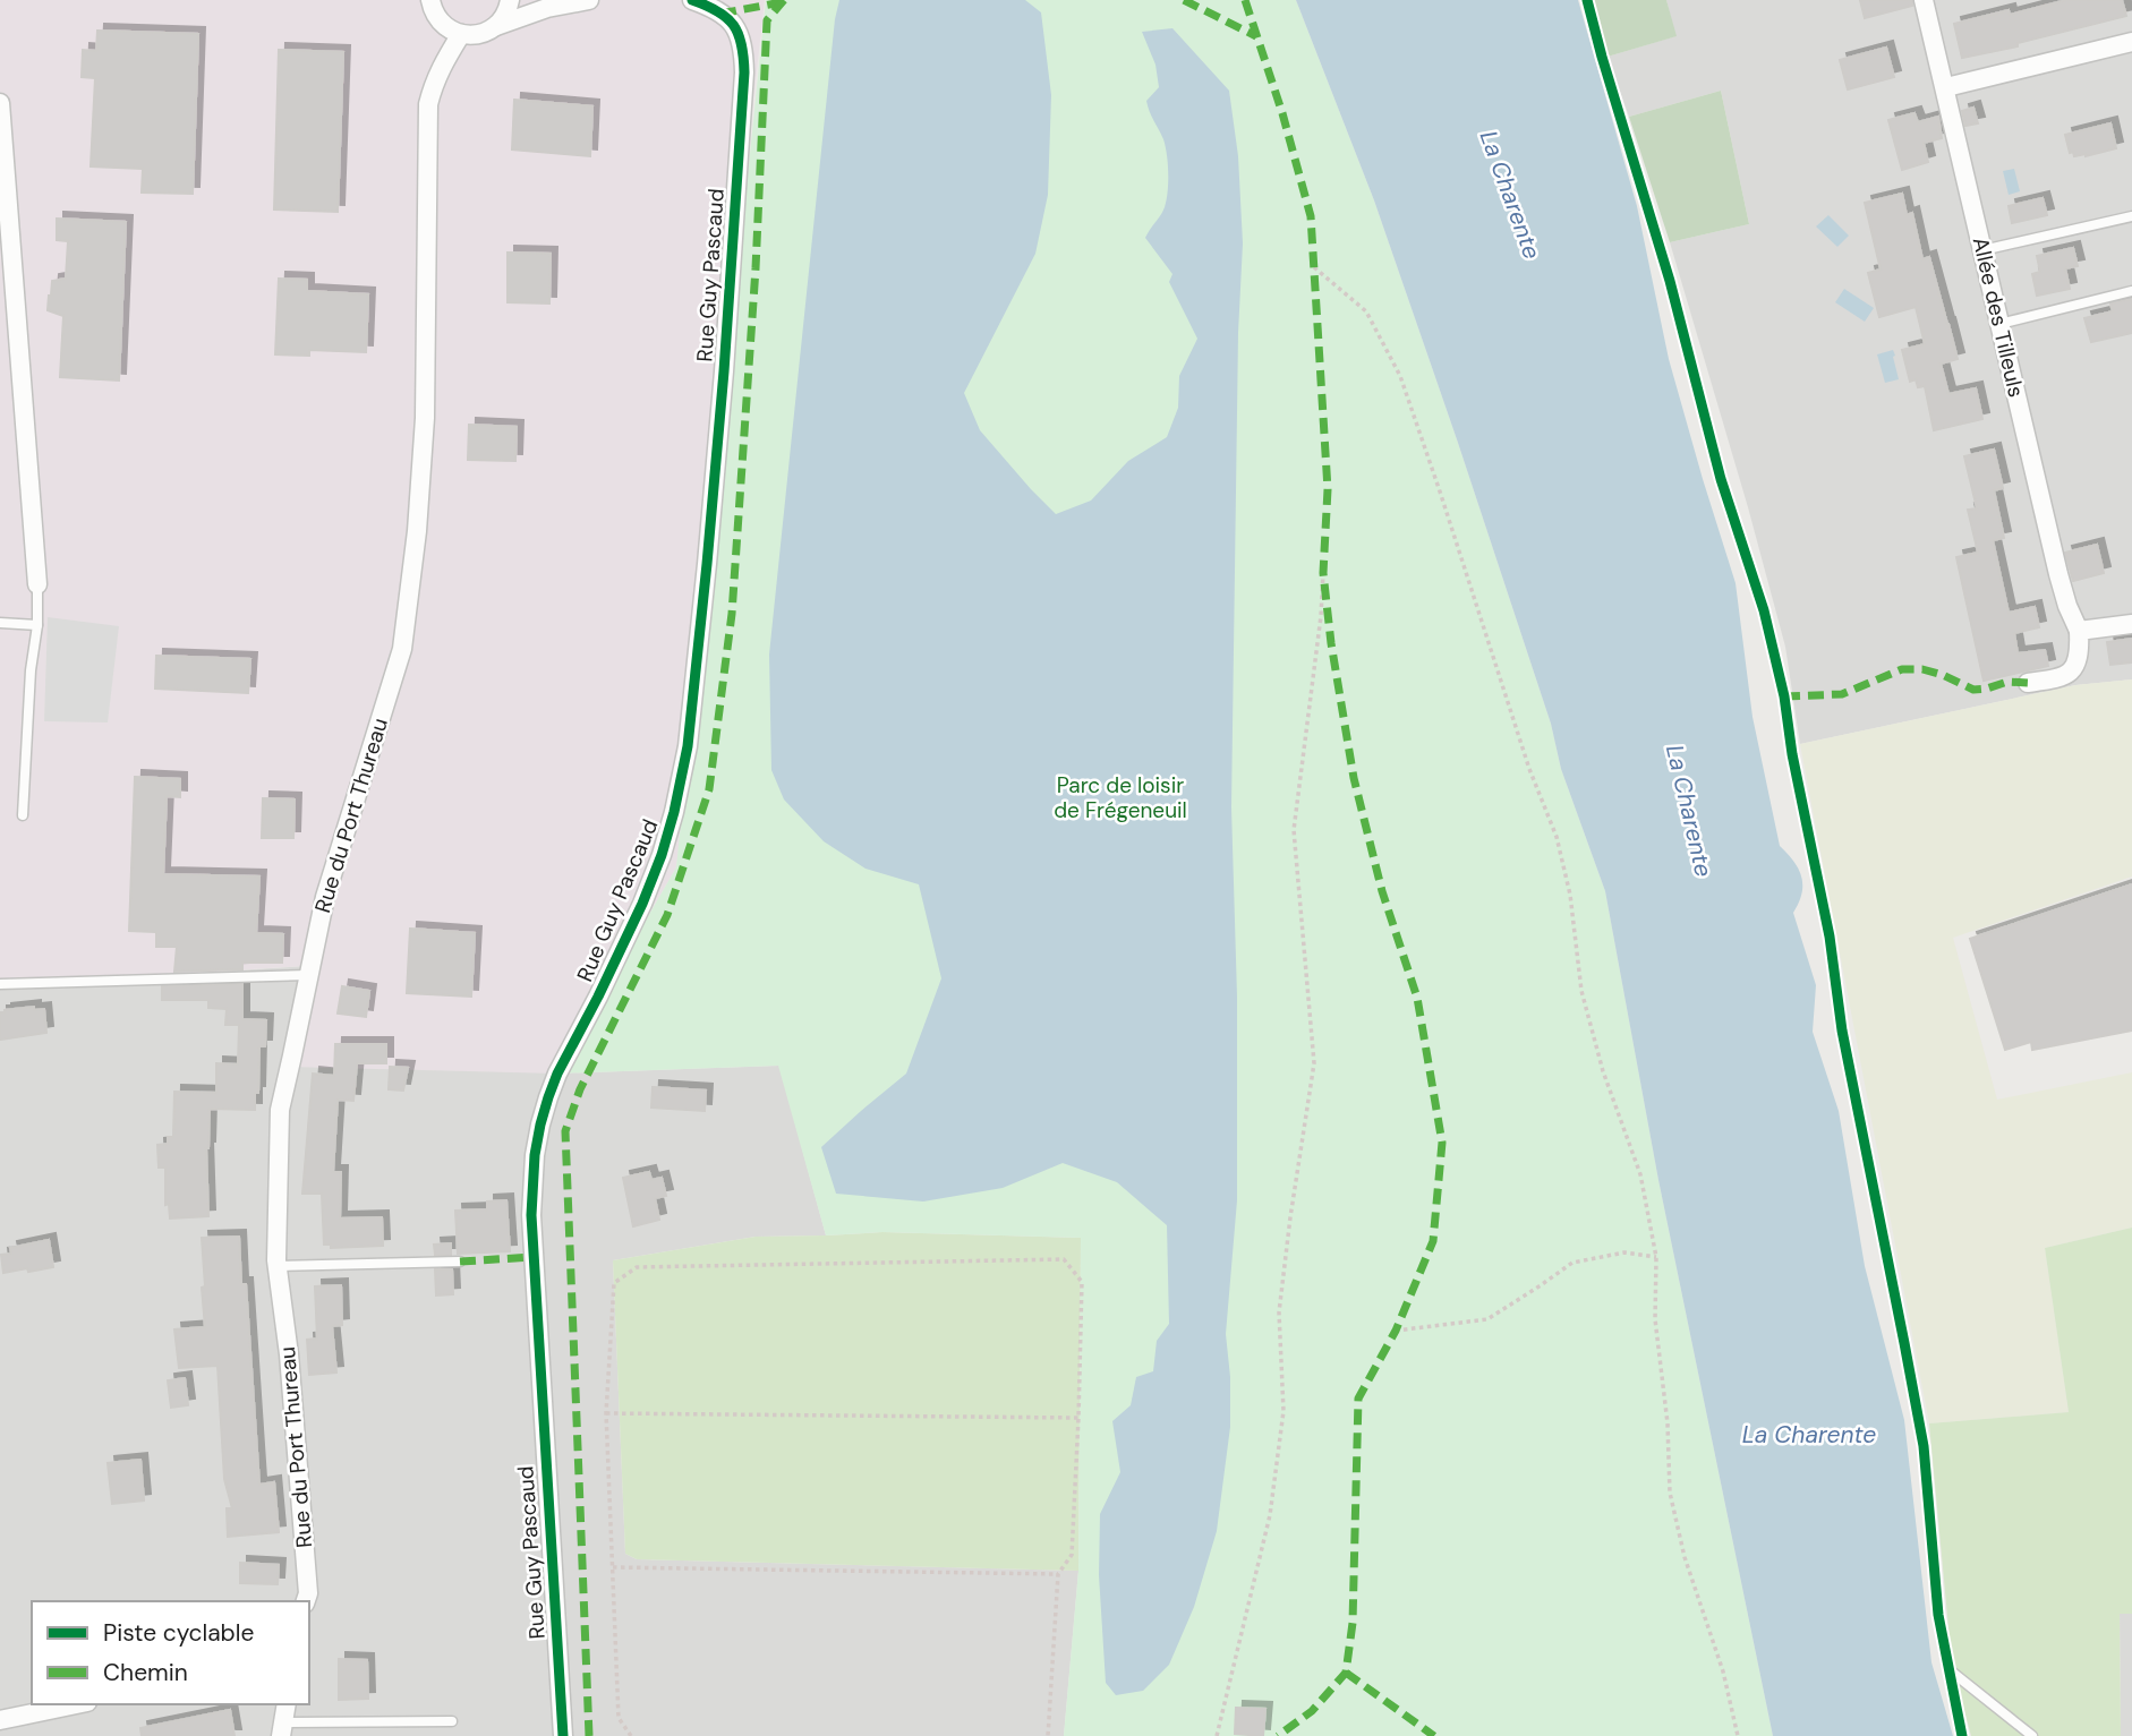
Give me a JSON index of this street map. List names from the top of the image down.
{
  "streets": {
    "street": ["Rue Guy Pascaud", "Allée des Tilleuls", "Rue du Port Thureau"]
  },
  "water": ["La Charente"],
  "parks": ["Parc de loisir de Frégeneuil"],
  "legend": ["Piste cyclable", "Chemin"]
}
